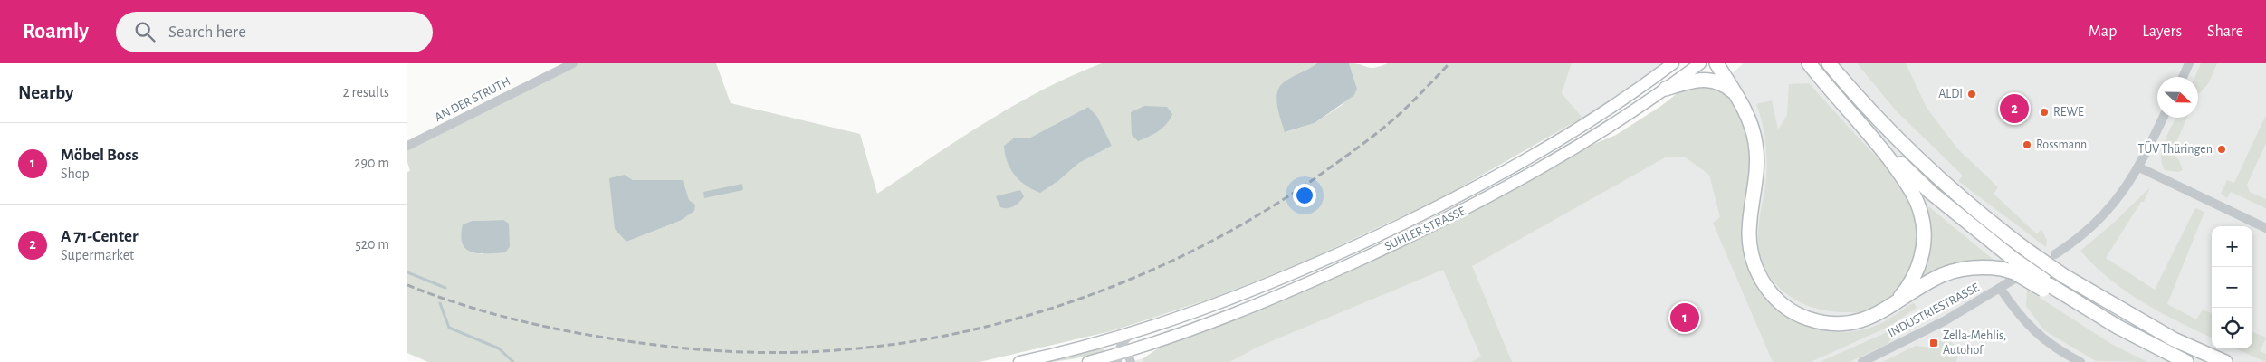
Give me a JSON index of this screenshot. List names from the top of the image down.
{
  "streets": {
    "main road": ["SUHLER STRASSE"],
    "street": ["AN DER STRUTH", "INDUSTRIESTRASSE"]
  },
  "places": {
    "other": [
      "ALDI",
      "REWE",
      "Rossmann",
      "TÜV Thüringen"
    ],
    "transit": ["Zella-Mehlis, Autohof"]
  },
  "north": "right",
  "page": {
    "header": "Roamly",
    "search": "Search here",
    "nav": ["Map", "Layers", "Share"],
    "heading": ["Nearby", "2 results"],
    "pins": ["2", "1"],
    "list": [
      {
        "mark": "1",
        "name": "Möbel Boss",
        "note": "Shop",
        "value": "290 m"
      },
      {
        "mark": "2",
        "name": "A 71-Center",
        "note": "Supermarket",
        "value": "520 m"
      }
    ],
    "map_buttons": ["+", "−"]
  }
}
